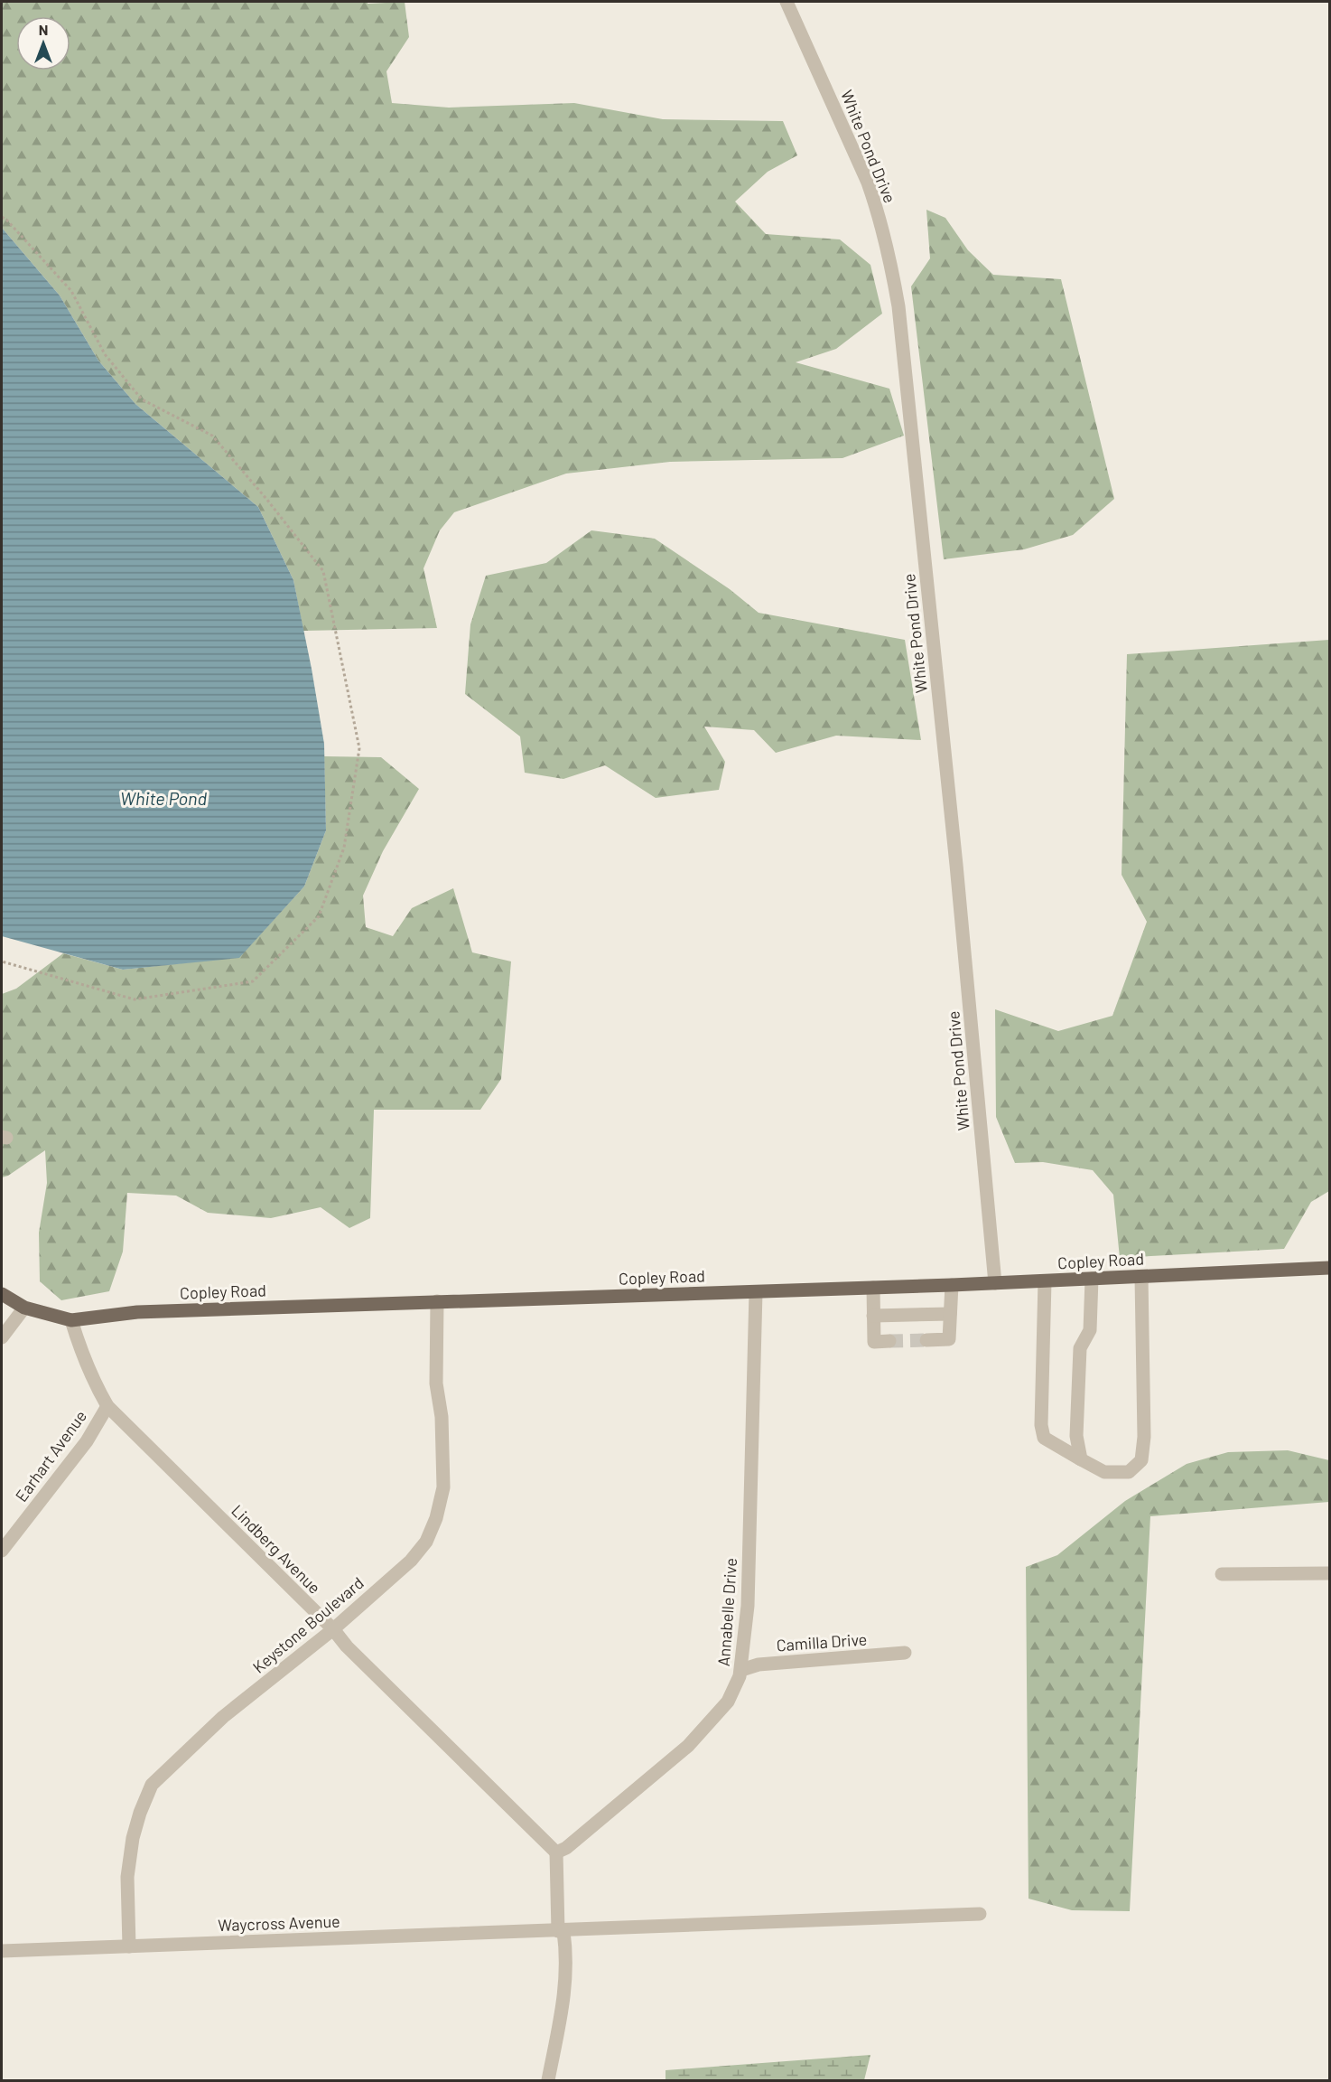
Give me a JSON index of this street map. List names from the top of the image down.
{
  "streets": {
    "main road": ["Copley Road"],
    "street": [
      "White Pond Drive",
      "Earhart Avenue",
      "Lindberg Avenue",
      "Annabelle Drive",
      "Keystone Boulevard",
      "Camilla Drive",
      "Waycross Avenue"
    ]
  },
  "crossings": [
    ["White Pond Drive", "Copley Road"],
    ["Copley Road", "Lindberg Avenue"],
    ["Copley Road", "Annabelle Drive"],
    ["Copley Road", "Keystone Boulevard"],
    ["Earhart Avenue", "Lindberg Avenue"],
    ["Lindberg Avenue", "Annabelle Drive"],
    ["Lindberg Avenue", "Keystone Boulevard"],
    ["Annabelle Drive", "Camilla Drive"],
    ["Keystone Boulevard", "Waycross Avenue"]
  ],
  "water": ["White Pond"],
  "north": "top"
}
